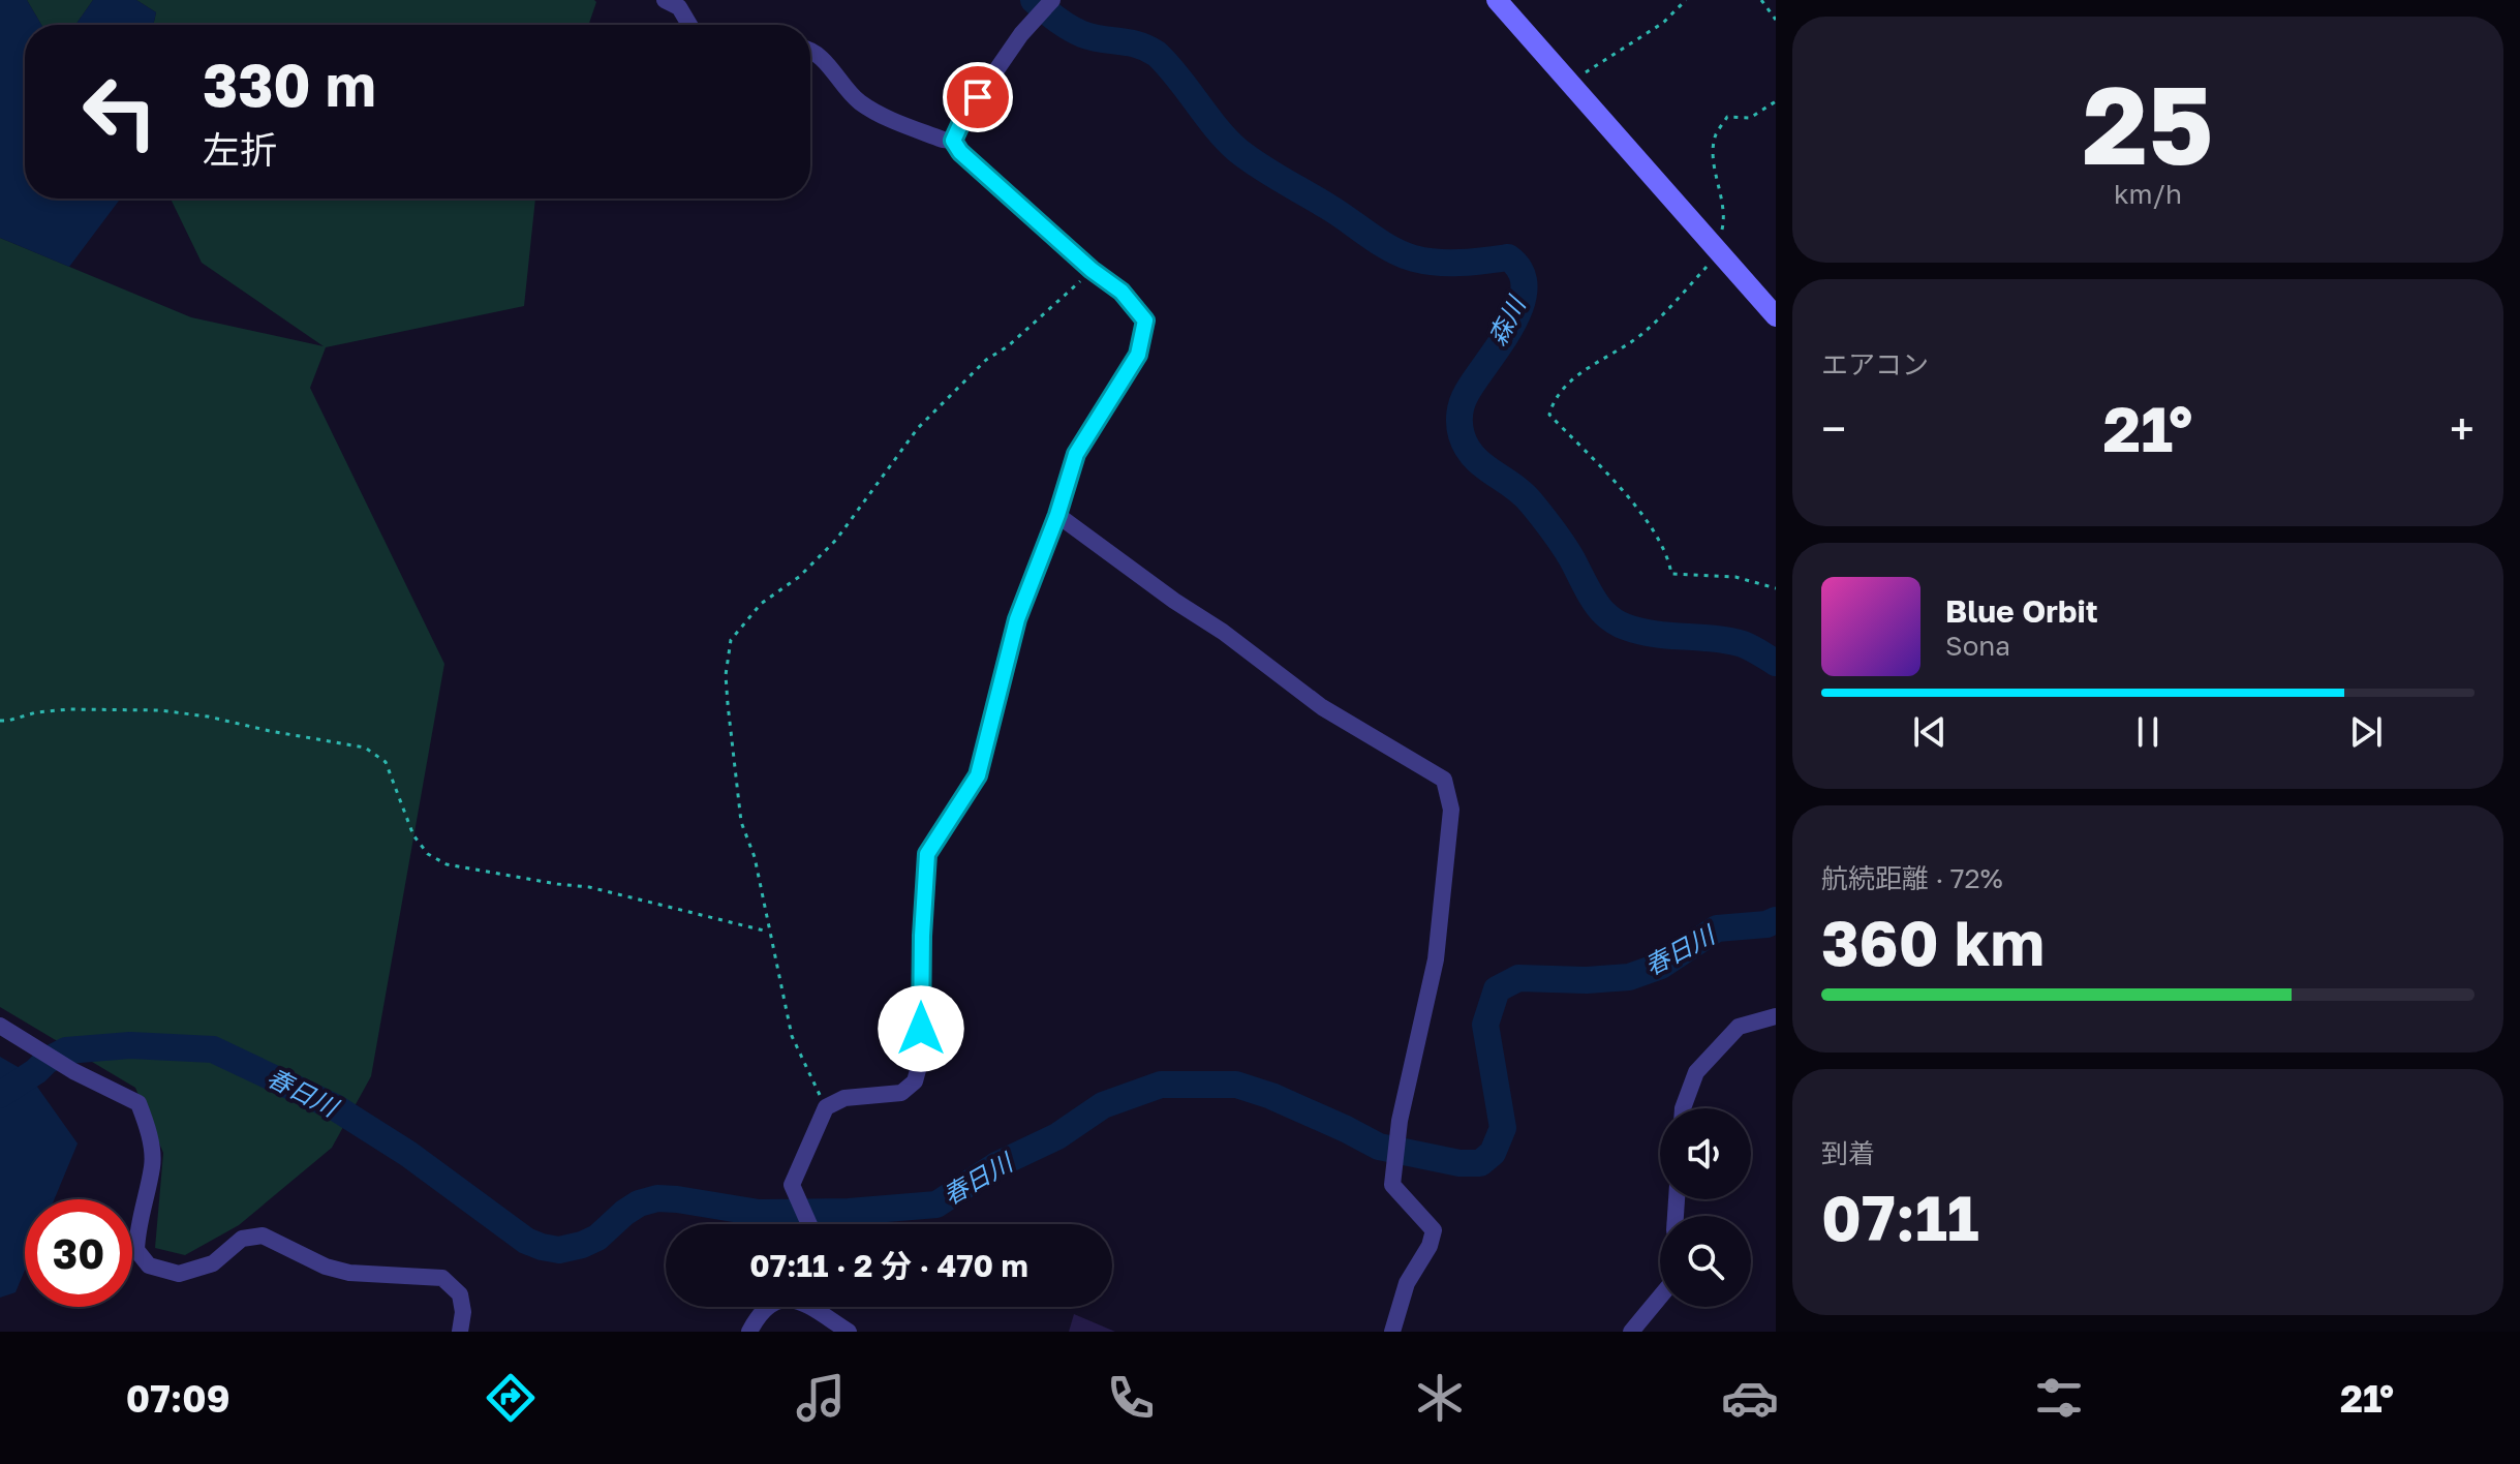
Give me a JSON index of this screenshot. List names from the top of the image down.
{
  "water": ["森川", "春日川"],
  "page": {
    "tile": [
      ["25", "km/h"],
      "エアコン",
      ["航続距離 · 72%", "360 km"],
      ["到着", "07:11"]
    ],
    "turn": ["330 m", "左折"],
    "heat": ["−", "21°", "+"],
    "song": ["Blue Orbit", "Sona"],
    "limit": "30",
    "trip": "07:11 · 2 分 · 470 m",
    "tabs": ["07:09", "21°"]
  }
}
